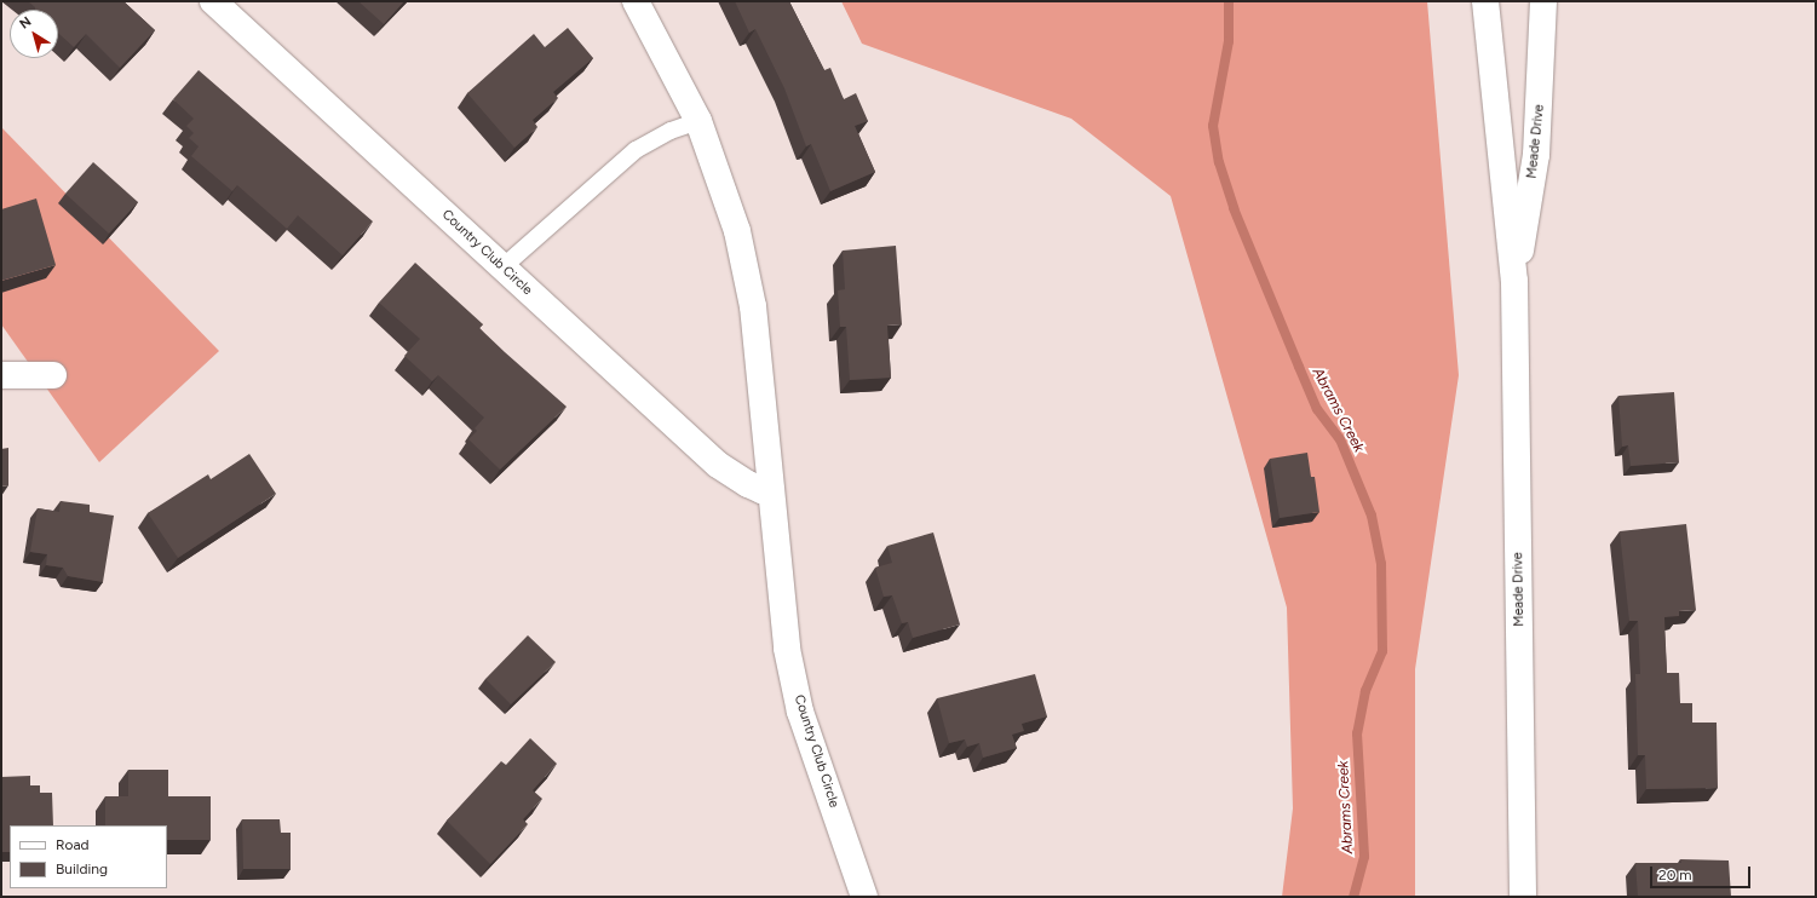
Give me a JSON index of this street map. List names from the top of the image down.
{
  "streets": {
    "street": ["Meade Drive", "Country Club Circle"]
  },
  "water": ["Abrams Creek"],
  "legend": ["Road", "Building"],
  "scale_bar": "20 m",
  "north": "top left"
}
